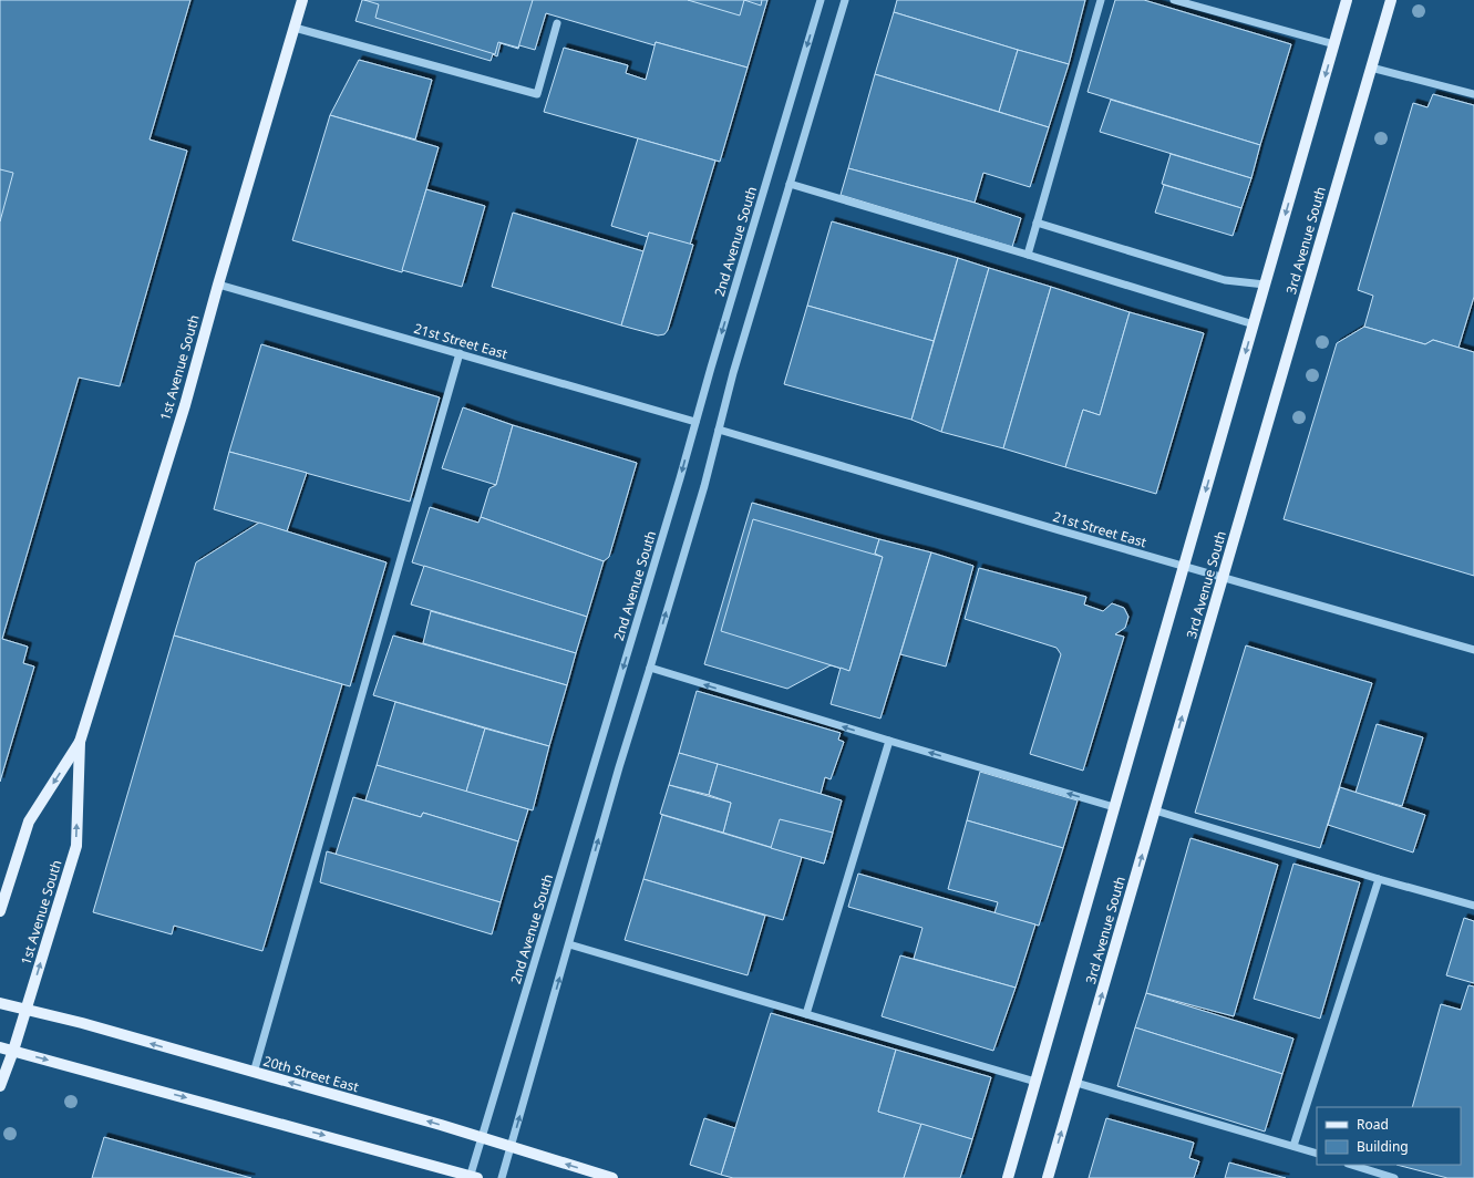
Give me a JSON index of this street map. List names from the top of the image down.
{
  "streets": {
    "main road": ["3rd Avenue South", "1st Avenue South", "20th Street East"],
    "street": ["2nd Avenue South", "21st Street East"]
  },
  "crossings": [
    ["3rd Avenue South", "21st Street East"],
    ["2nd Avenue South", "21st Street East"],
    ["2nd Avenue South", "20th Street East"],
    ["21st Street East", "1st Avenue South"],
    ["1st Avenue South", "20th Street East"]
  ],
  "legend": ["Road", "Building"]
}
